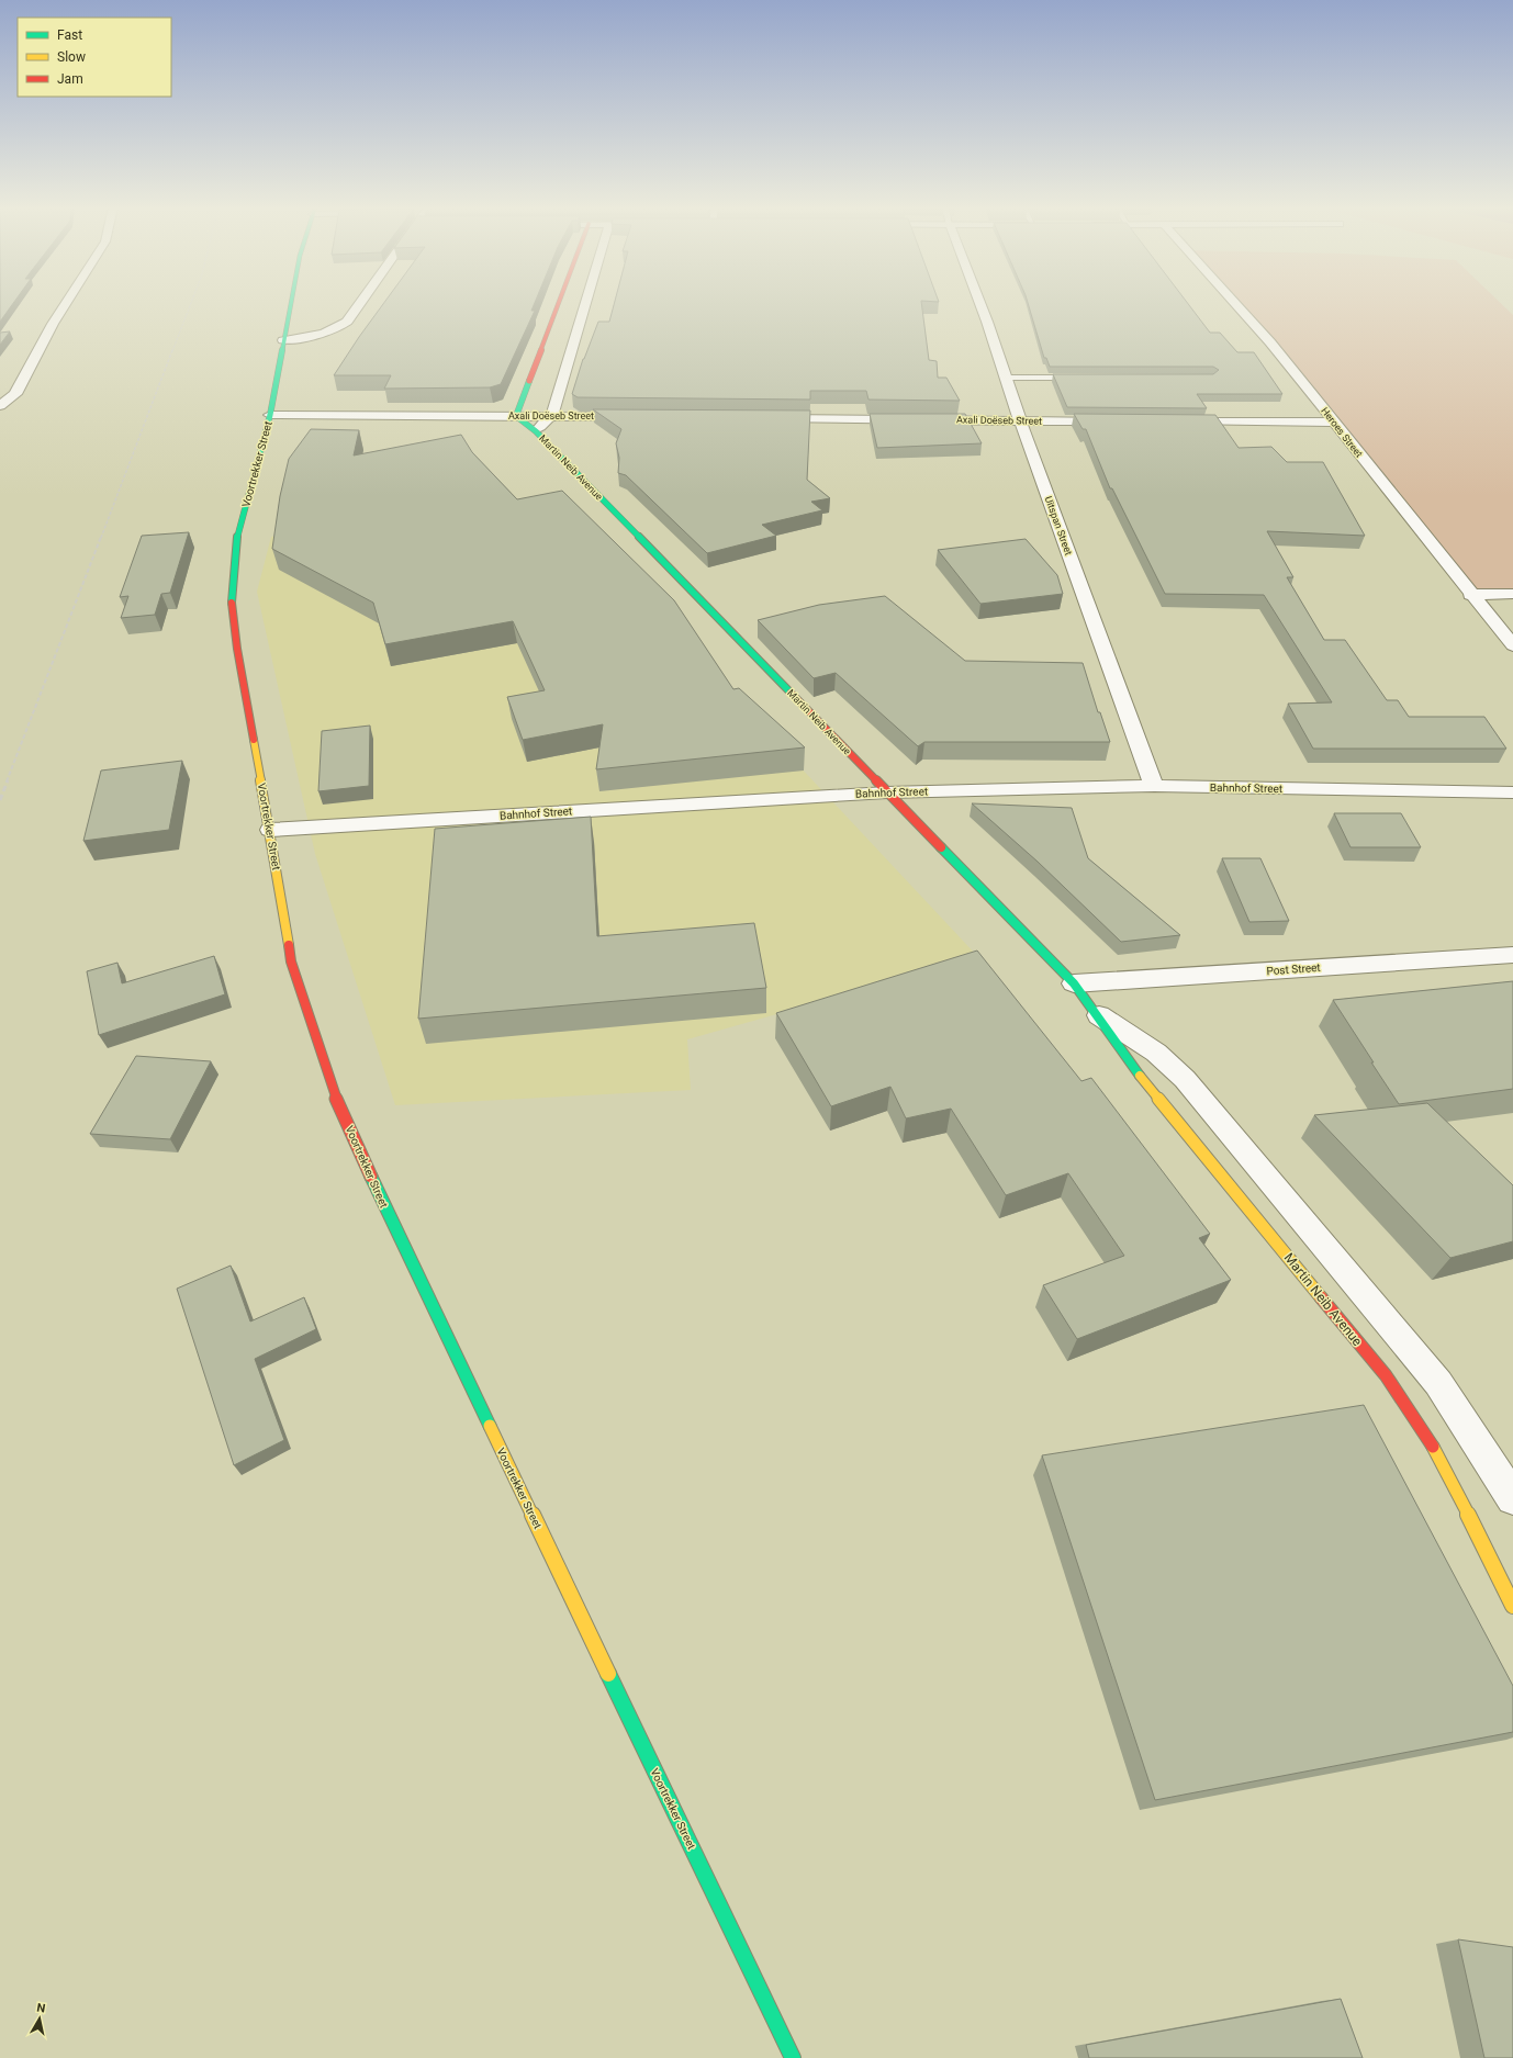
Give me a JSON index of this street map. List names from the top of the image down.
{
  "streets": {
    "main road": ["Voortrekker Street", "Martin Neib Avenue"],
    "street": [
      "Axali Doëseb Street",
      "Heroes Street",
      "Uitspan Street",
      "Bahnhof Street",
      "Post Street"
    ]
  },
  "crossings": [
    ["Axali Doëseb Street", "Voortrekker Street"],
    ["Axali Doëseb Street", "Martin Neib Avenue"],
    ["Axali Doëseb Street", "Uitspan Street"],
    ["Voortrekker Street", "Bahnhof Street"],
    ["Martin Neib Avenue", "Bahnhof Street"],
    ["Martin Neib Avenue", "Post Street"],
    ["Uitspan Street", "Bahnhof Street"]
  ],
  "legend": ["Fast", "Slow", "Jam"],
  "north": "top"
}
